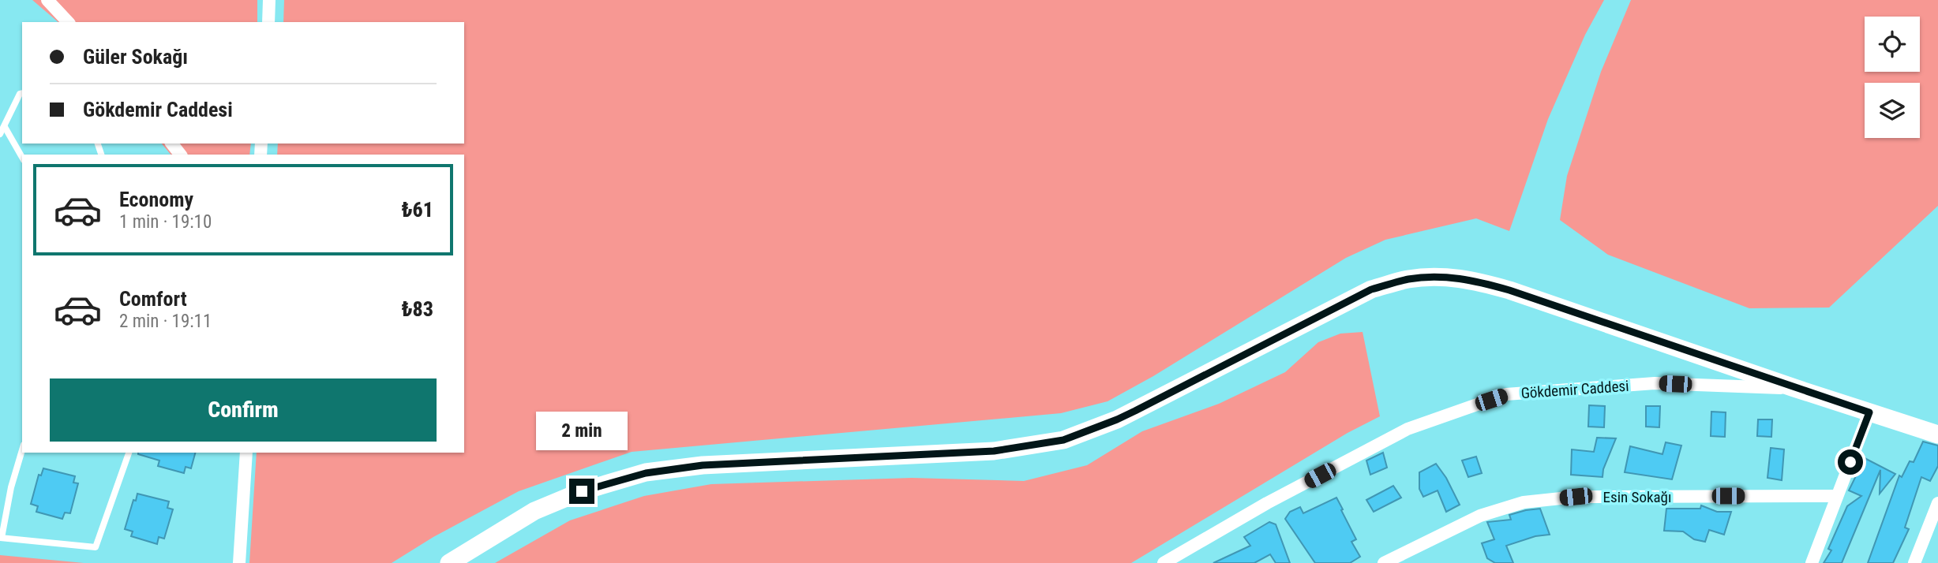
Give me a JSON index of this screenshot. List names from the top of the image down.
{
  "streets": {
    "main road": ["Gökdemir Caddesi"],
    "street": ["Esin Sokağı"]
  },
  "page": {
    "banner": ["Güler Sokağı", "Gökdemir Caddesi"],
    "list": [
      {
        "name": "Economy",
        "note": "1 min · 19:10",
        "value": "₺61"
      },
      {
        "name": "Comfort",
        "note": "2 min · 19:11",
        "value": "₺83"
      }
    ],
    "buttons": "Confirm",
    "bubble": "2 min"
  }
}
